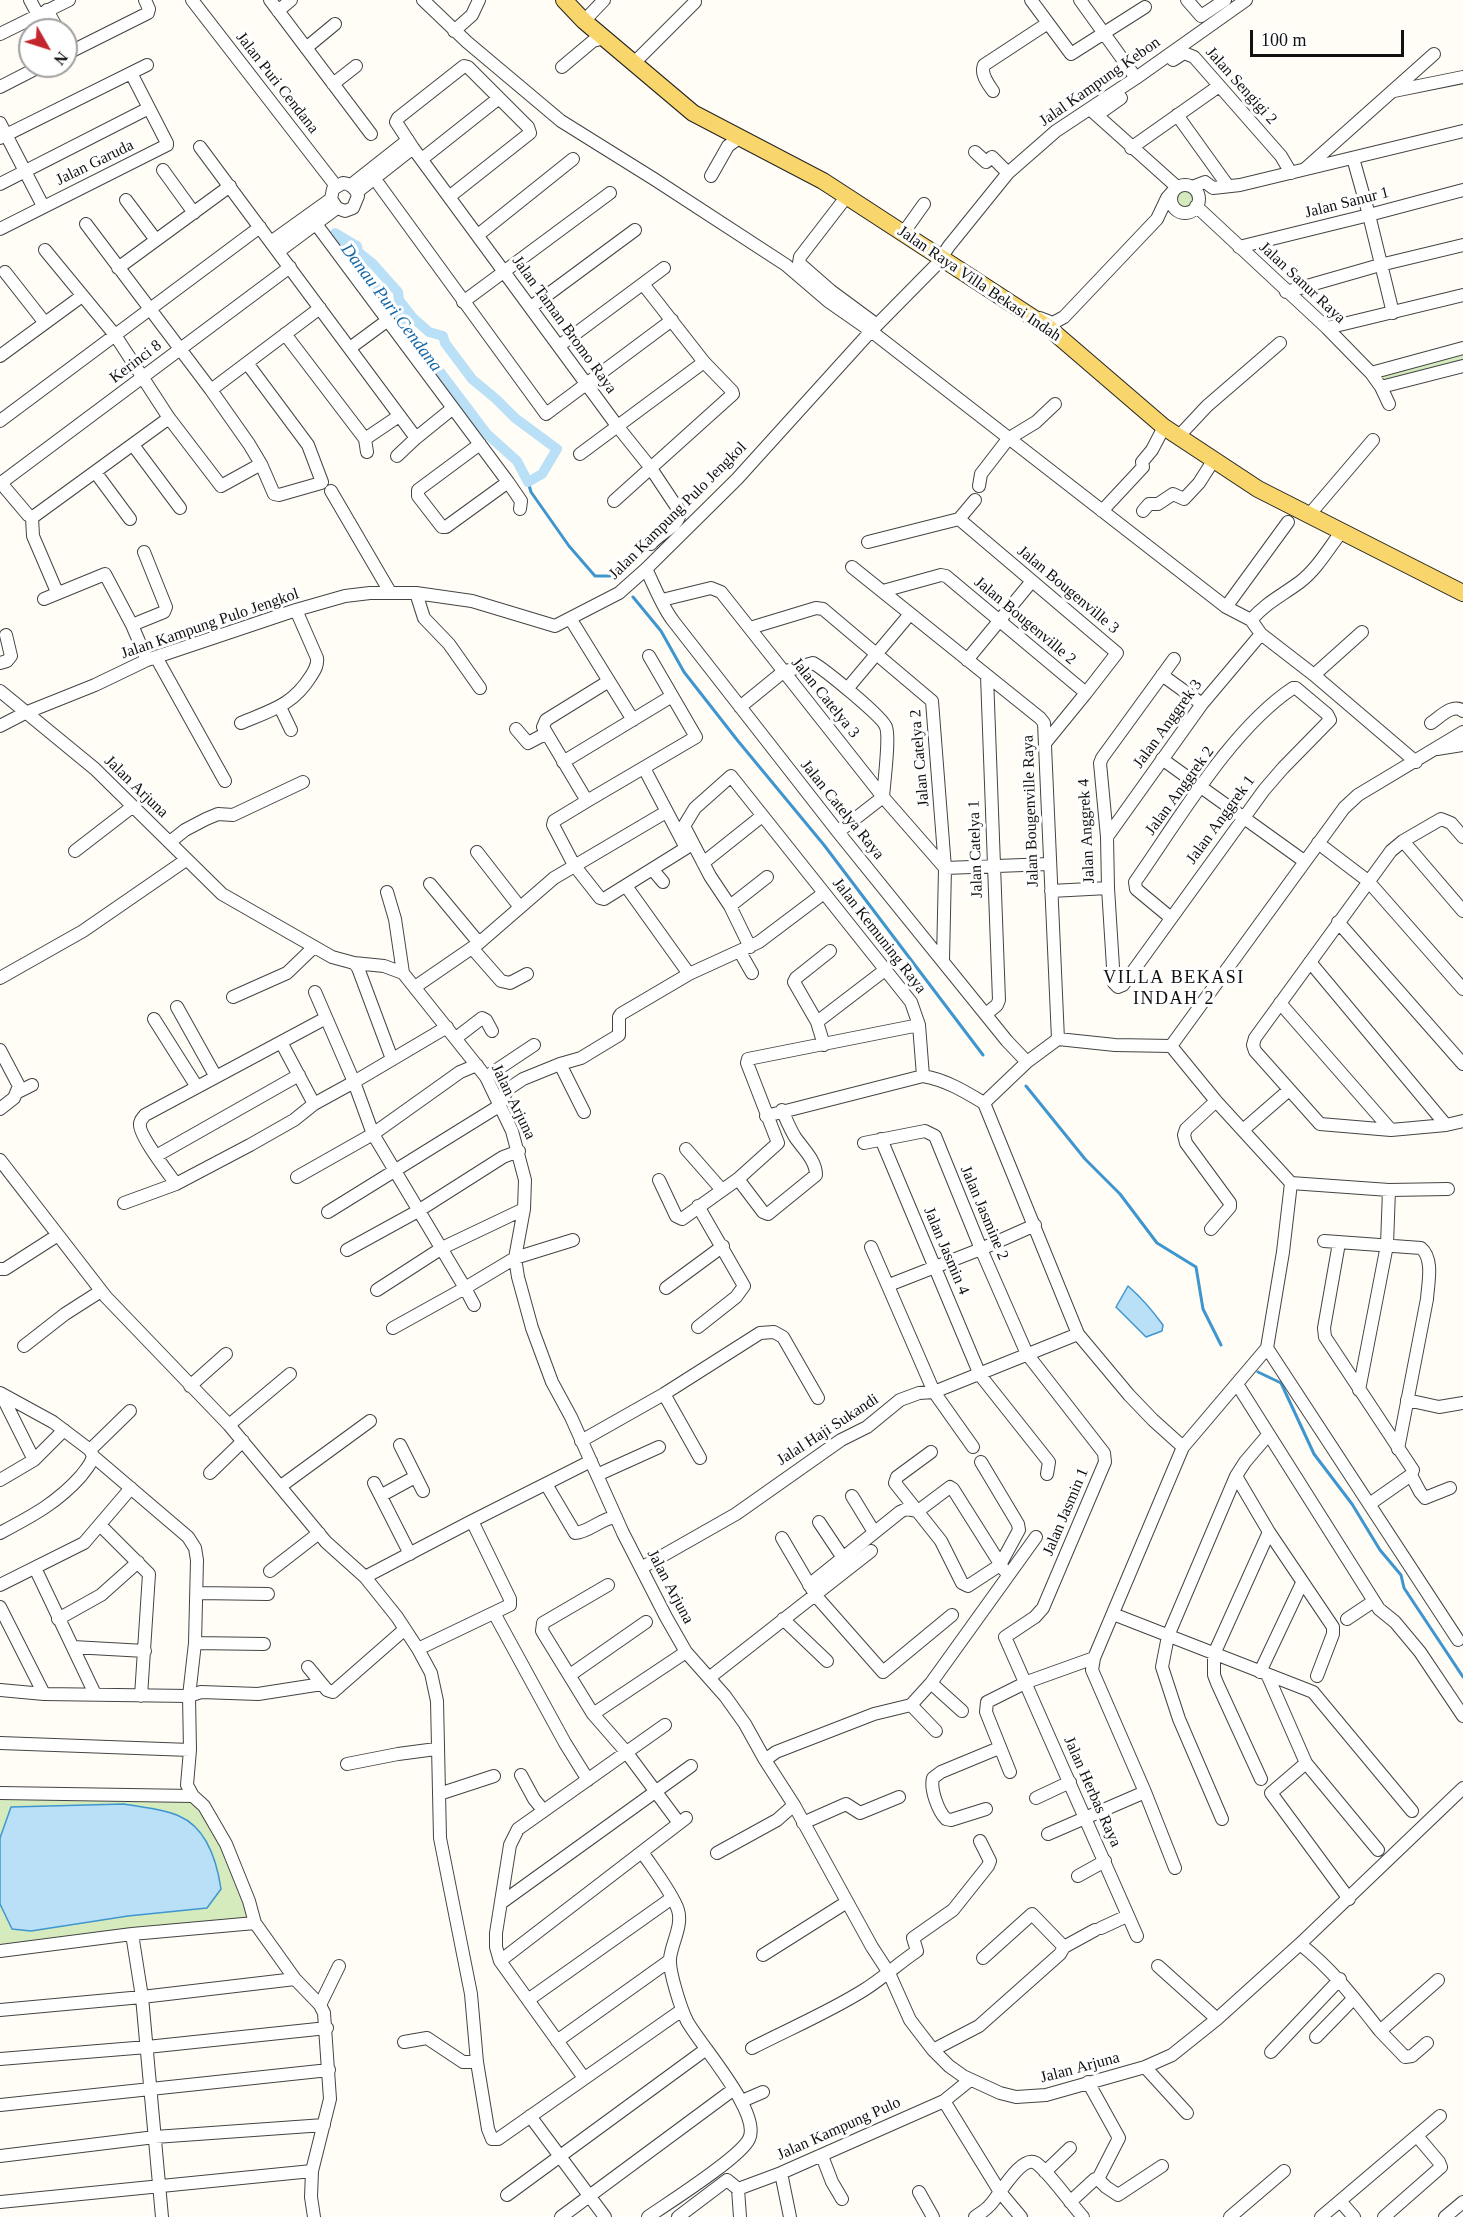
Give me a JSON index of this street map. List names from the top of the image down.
{
  "streets": {
    "main road": ["Jalan Raya Villa Bekasi Indah"],
    "street": [
      "Jalal Kampung Kebon",
      "Jalan Puri Cendana",
      "Jalan Sengigi 2",
      "Jalan Garuda",
      "Jalan Sanur 1",
      "Jalan Sanur Raya",
      "Jalan Taman Bromo Raya",
      "Kerinci 8",
      "Jalan Kampung Pulo Jengkol",
      "Jalan Bougenville 3",
      "Jalan Bougenville 2",
      "Jalan Catelya 3",
      "Jalan Anggrek 3",
      "Jalan Catelya 2",
      "Jalan Arjuna",
      "Jalan Anggrek 2",
      "Jalan Catelya Raya",
      "Jalan Bougenville Raya",
      "Jalan Anggrek 1",
      "Jalan Anggrek 4",
      "Jalan Catelya 1",
      "Jalan Kemuning Raya",
      "Jalan Jasmine 2",
      "Jalan Jasmin 4",
      "Jalal Haji Sukandi",
      "Jalan Jasmin 1",
      "Jalan Herbas Raya",
      "Jalan Kampung Pulo"
    ]
  },
  "crossings": [
    ["Jalal Kampung Kebon", "Jalan Sengigi 2"],
    ["Jalal Kampung Kebon", "Jalan Raya Villa Bekasi Indah"],
    ["Jalal Kampung Kebon", "Jalan Kampung Pulo Jengkol"],
    ["Jalan Sanur 1", "Jalan Sanur Raya"],
    ["Jalan Raya Villa Bekasi Indah", "Jalan Kampung Pulo Jengkol"],
    ["Jalan Kampung Pulo Jengkol", "Jalan Arjuna"],
    ["Jalan Kampung Pulo Jengkol", "Jalan Catelya Raya"],
    ["Jalan Bougenville 3", "Jalan Bougenville 2"],
    ["Jalan Bougenville 2", "Jalan Bougenville Raya"],
    ["Jalan Catelya 3", "Jalan Catelya 2"],
    ["Jalan Catelya 3", "Jalan Catelya Raya"],
    ["Jalan Anggrek 3", "Jalan Anggrek 4"],
    ["Jalan Catelya 2", "Jalan Catelya Raya"],
    ["Jalan Arjuna", "Jalal Haji Sukandi"],
    ["Jalan Arjuna", "Jalan Kampung Pulo"],
    ["Jalan Anggrek 2", "Jalan Anggrek 1"],
    ["Jalan Catelya Raya", "Jalan Catelya 1"],
    ["Jalan Bougenville Raya", "Jalan Catelya 1"],
    ["Jalan Anggrek 1", "Jalan Anggrek 4"],
    ["Jalan Jasmine 2", "Jalan Jasmin 4"],
    ["Jalan Jasmine 2", "Jalal Haji Sukandi"],
    ["Jalan Jasmine 2", "Jalan Jasmin 1"],
    ["Jalan Jasmin 4", "Jalal Haji Sukandi"],
    ["Jalal Haji Sukandi", "Jalan Jasmin 1"],
    ["Jalan Jasmin 1", "Jalan Herbas Raya"]
  ],
  "districts": ["VILLA BEKASI INDAH 2"],
  "water": ["Danau Puri Cendana"],
  "scale_bar": "100 m",
  "north": "bottom right"
}
